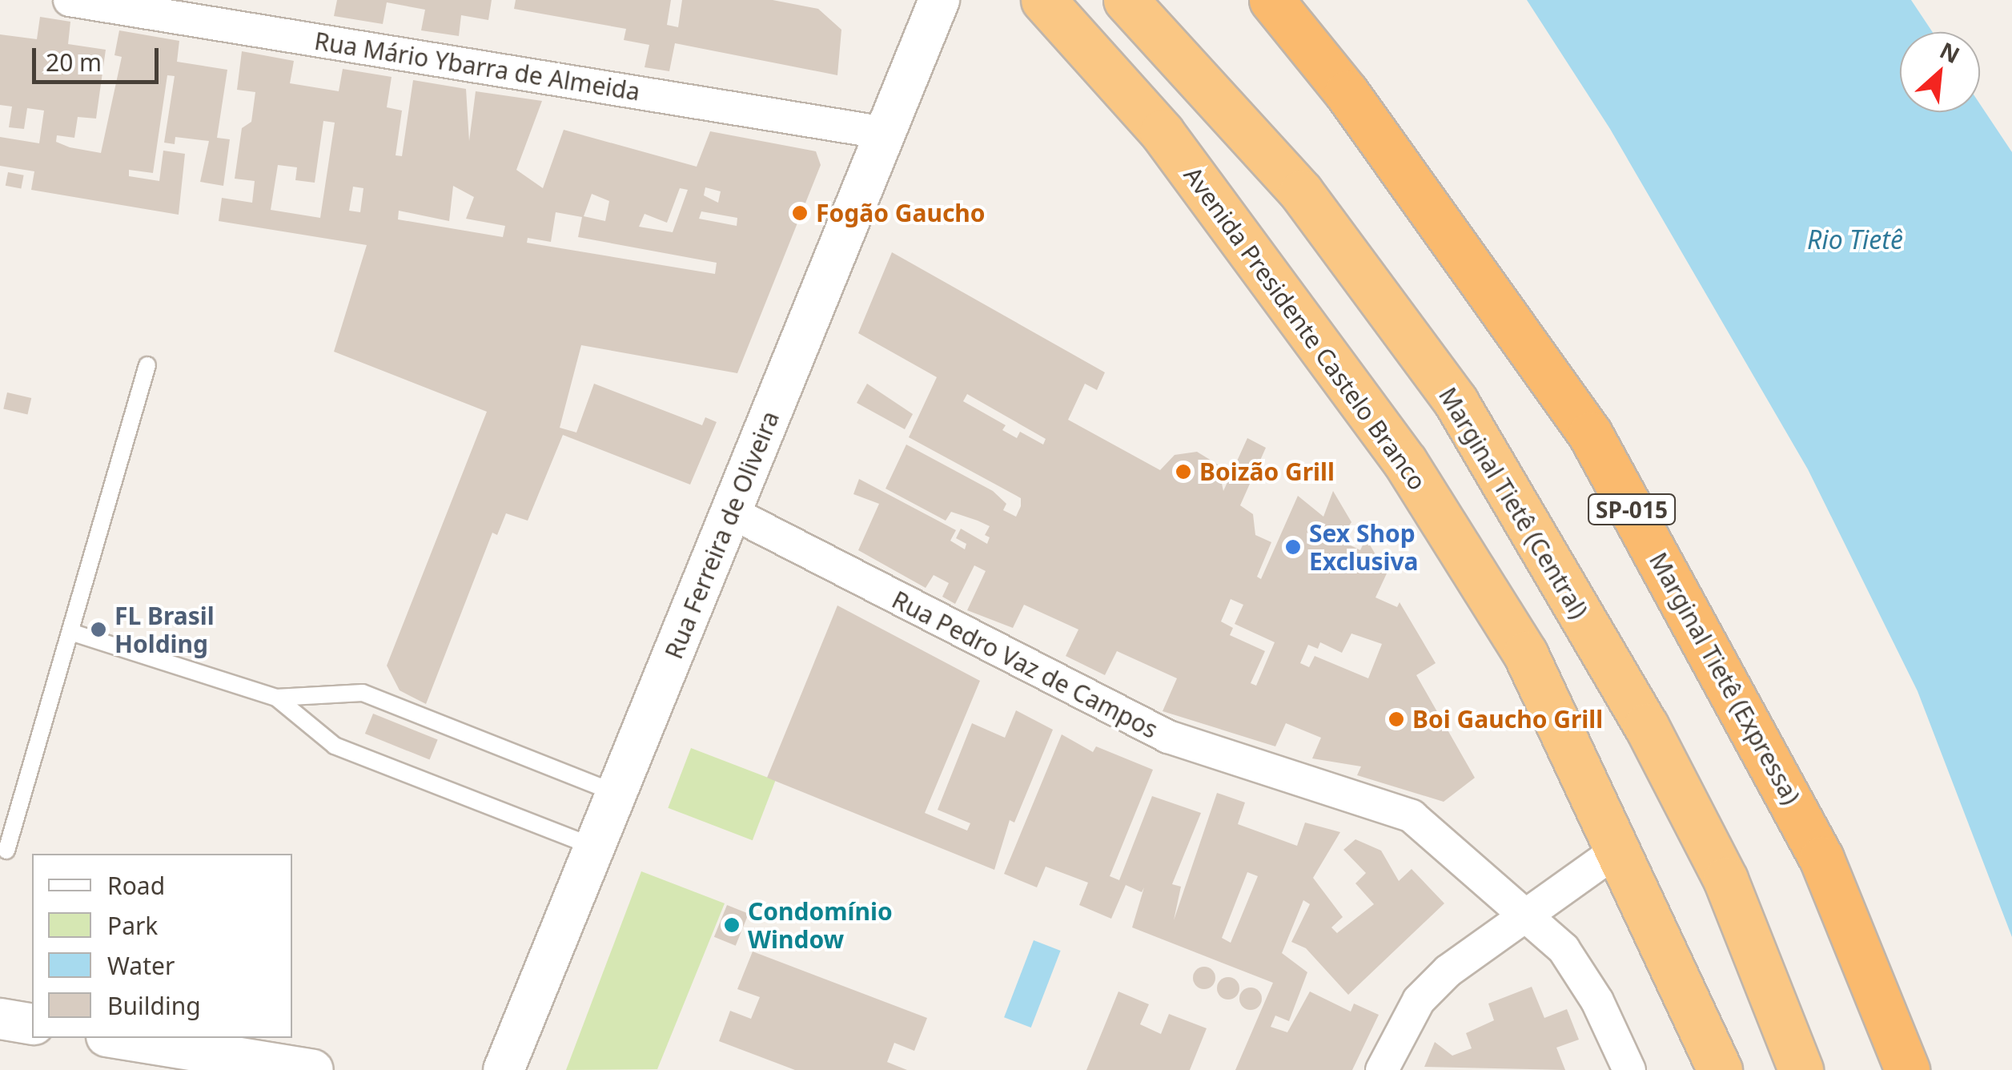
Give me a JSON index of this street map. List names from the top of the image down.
{
  "streets": {
    "highway": [
      "Avenida Presidente Castelo Branco",
      "Marginal Tietê (Central)",
      "SP-015",
      "Marginal Tietê (Expressa)"
    ],
    "street": ["Rua Mário Ybarra de Almeida", "Rua Ferreira de Oliveira", "Rua Pedro Vaz de Campos"]
  },
  "crossings": [
    ["Rua Mário Ybarra de Almeida", "Rua Ferreira de Oliveira"],
    ["Rua Ferreira de Oliveira", "Rua Pedro Vaz de Campos"]
  ],
  "water": ["Rio Tietê"],
  "places": [
    "Fogão Gaucho",
    "Boizão Grill",
    "Sex Shop Exclusiva",
    "FL Brasil Holding",
    "Boi Gaucho Grill",
    "Condomínio Window"
  ],
  "legend": [
    "Road",
    "Park",
    "Water",
    "Building"
  ],
  "scale_bar": "20 m",
  "north": "top right"
}
